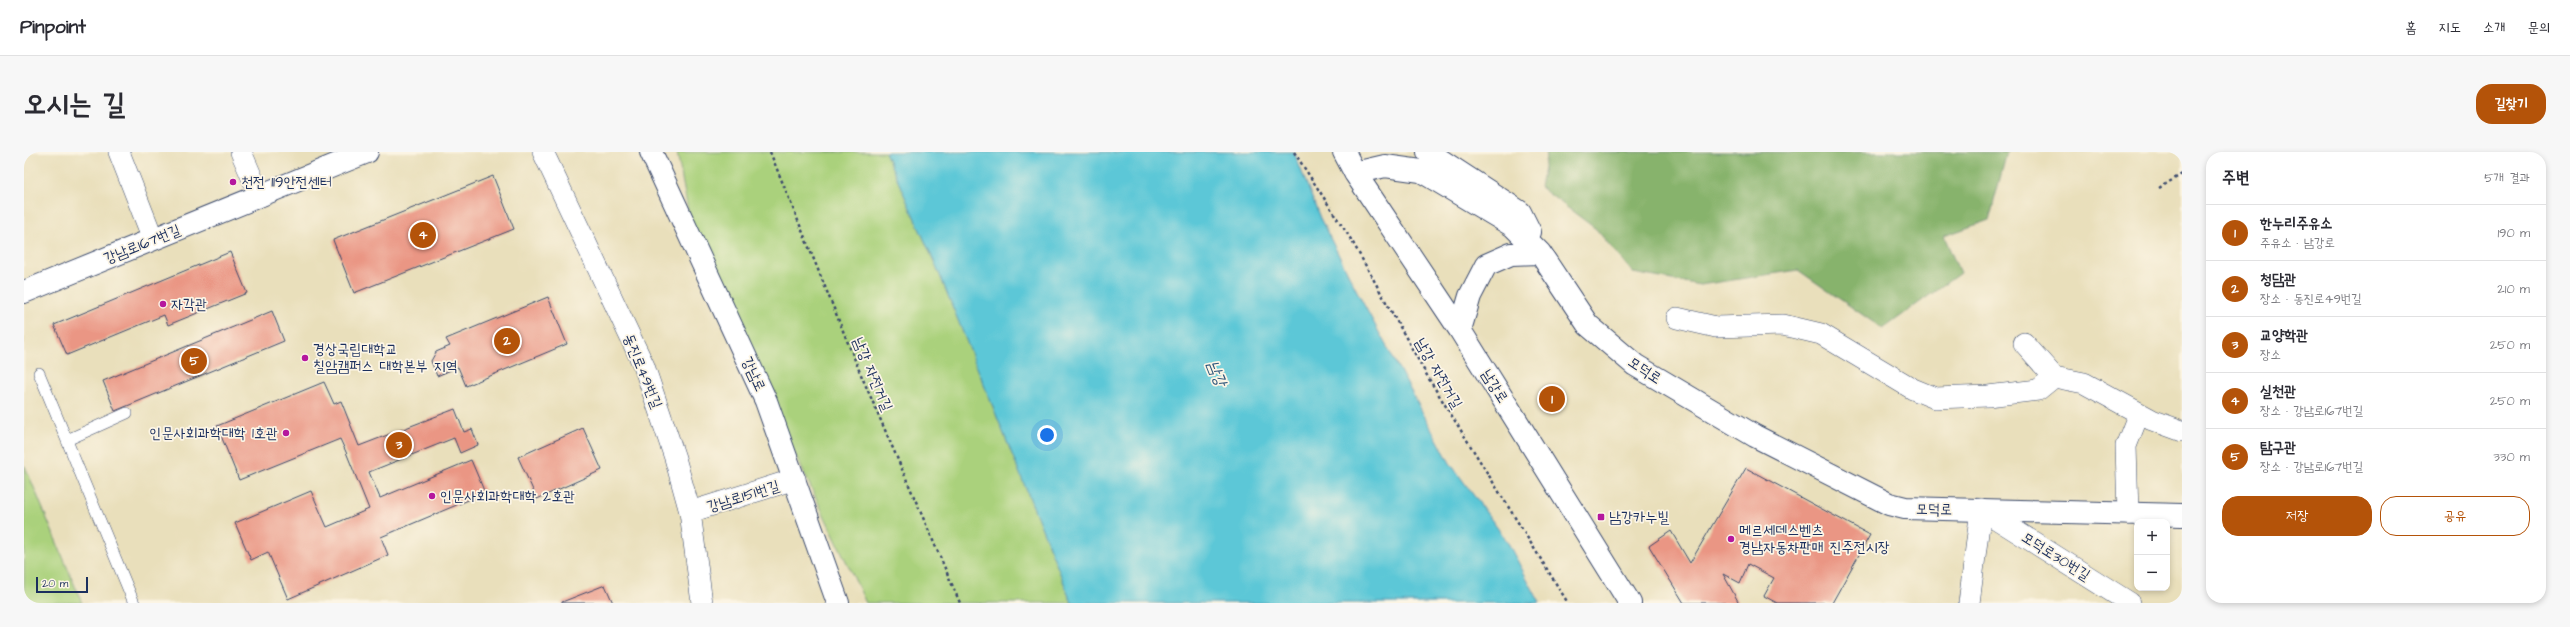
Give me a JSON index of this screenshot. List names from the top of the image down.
{
  "streets": {
    "street": [
      "강남로167번길",
      "모덕로",
      "동진로49번길",
      "강남로",
      "남강로",
      "강남로151번길",
      "모덕로30번길"
    ],
    "path": ["남강 자전거길"]
  },
  "crossings": [
    ["모덕로", "남강로"],
    ["모덕로", "모덕로30번길"],
    ["동진로49번길", "강남로151번길"],
    ["강남로", "강남로151번길"]
  ],
  "water": ["남강"],
  "places": {
    "other": [
      "천전 119안전센터",
      "자각관",
      "경상국립대학교 칠암캠퍼스 대학본부 지역",
      "인문사회과학대학 1호관",
      "인문사회과학대학 2호관",
      "메르세데스벤츠 경남자동차판매 진주전시장"
    ],
    "transit": ["남강카누빌"]
  },
  "scale_bar": "20 m",
  "page": {
    "header": "Pinpoint",
    "nav": [
      "홈",
      "지도",
      "소개",
      "문의"
    ],
    "buttons": [
      "길찾기",
      ["저장", "공유"]
    ],
    "title": "오시는 길",
    "heading": ["주변", "5개 결과"],
    "list": [
      {
        "mark": "1",
        "name": "한누리주유소",
        "note": "주유소 · 남강로",
        "value": "190 m"
      },
      {
        "mark": "2",
        "name": "청담관",
        "note": "장소 · 동진로49번길",
        "value": "210 m"
      },
      {
        "mark": "3",
        "name": "교양학관",
        "note": "장소",
        "value": "250 m"
      },
      {
        "mark": "4",
        "name": "실천관",
        "note": "장소 · 강남로167번길",
        "value": "250 m"
      },
      {
        "mark": "5",
        "name": "탐구관",
        "note": "장소 · 강남로167번길",
        "value": "330 m"
      }
    ],
    "pins": [
      "4",
      "2",
      "5",
      "1",
      "3"
    ],
    "map_buttons": ["+", "−"],
    "scale": "20 m"
  }
}
